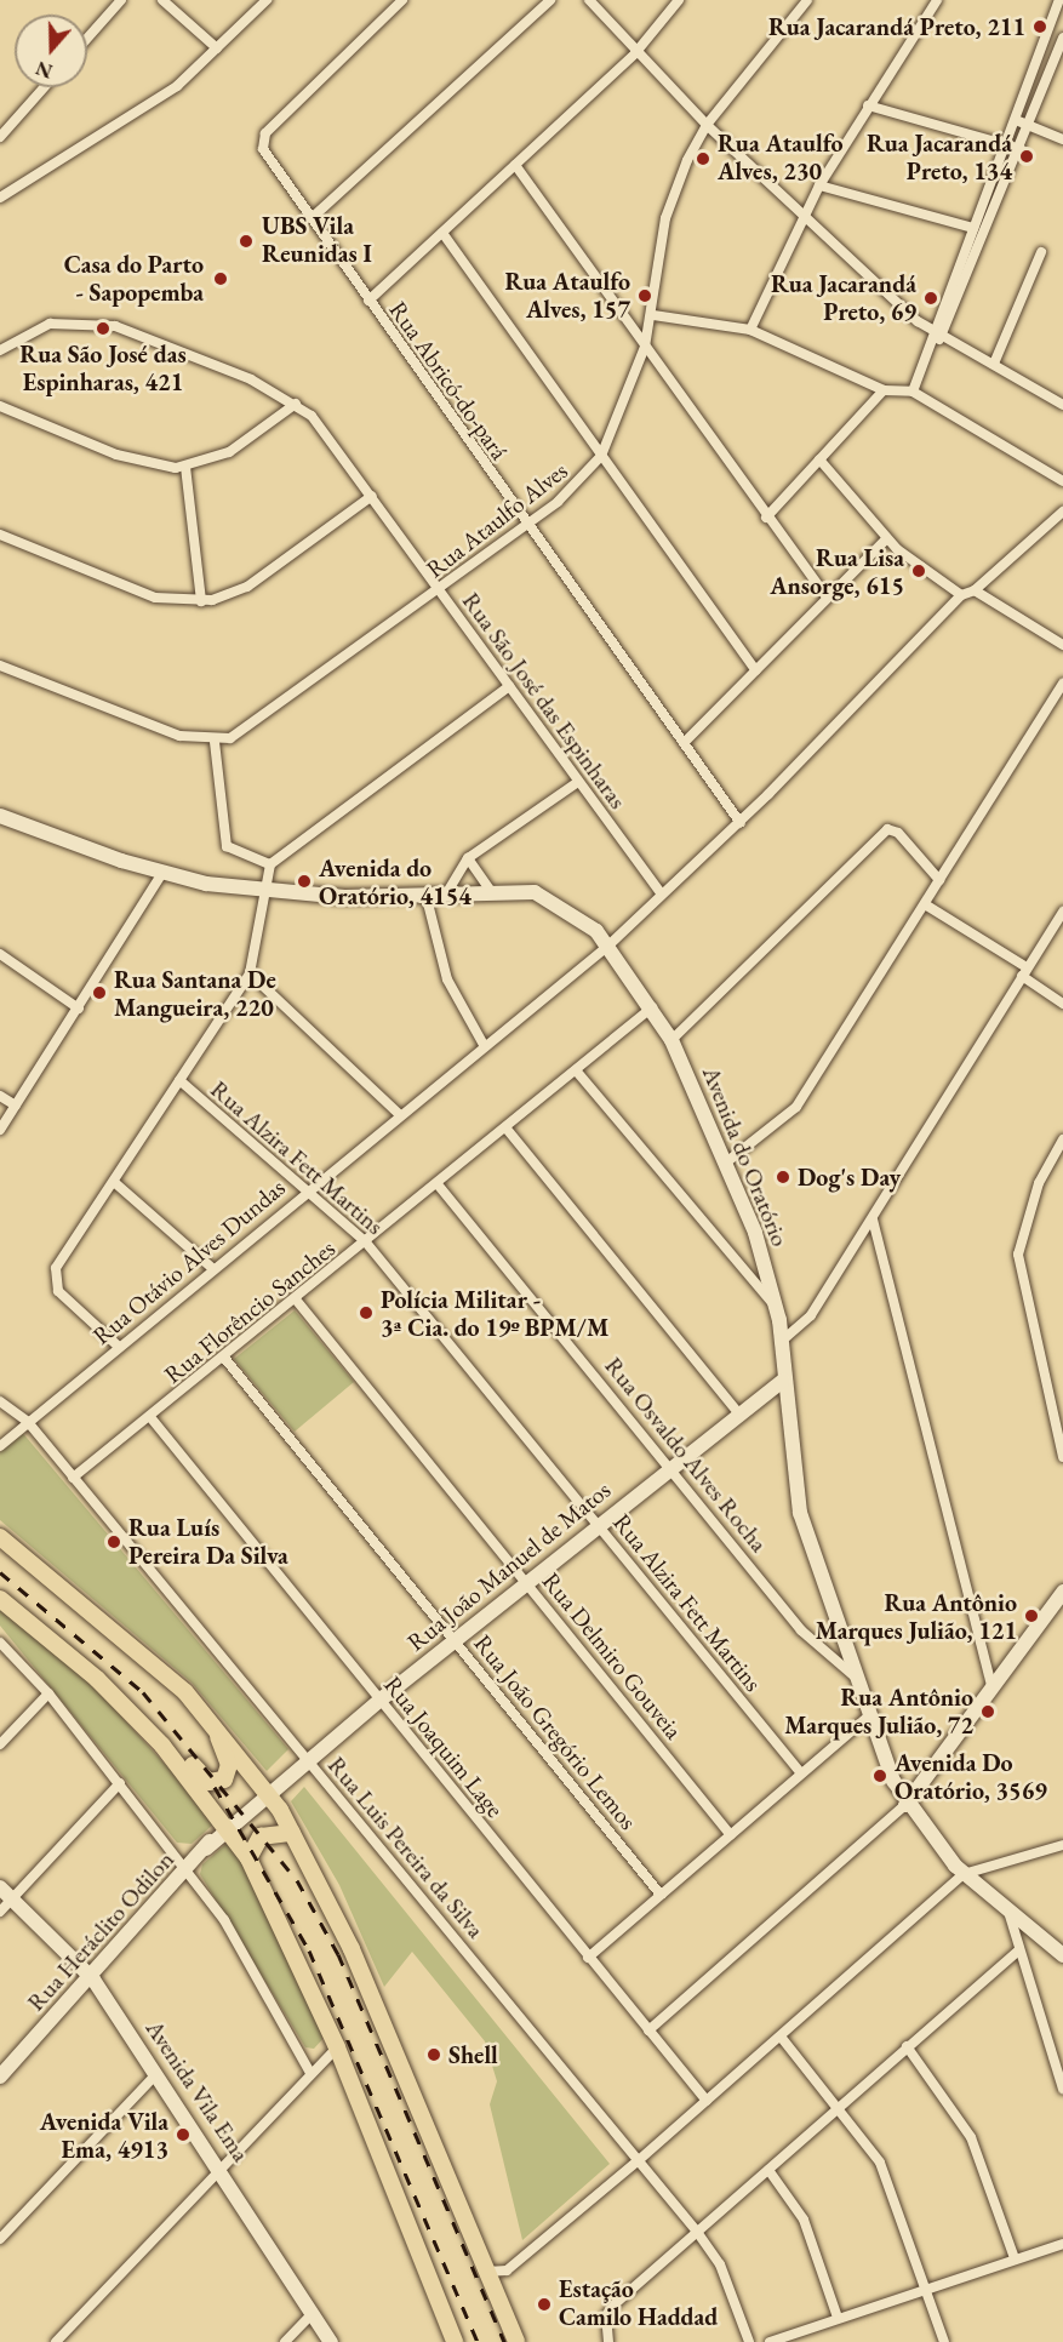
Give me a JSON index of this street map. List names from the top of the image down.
{
  "streets": {
    "main road": [
      "Avenida do Oratório",
      "Rua João Manuel de Matos",
      "Rua Heráclito Odilon",
      "Avenida Vila Ema"
    ],
    "street": [
      "Rua Abricó-do-pará",
      "Rua Ataulfo Alves",
      "Rua São José das Espinharas",
      "Rua Alzira Fett Martins",
      "Rua Otávio Alves Dundas",
      "Rua Florêncio Sanches",
      "Rua Osvaldo Alves Rocha",
      "Rua Delmiro Gouveia",
      "Rua João Gregório Lemos",
      "Rua Joaquim Lage",
      "Rua Luis Pereira da Silva"
    ]
  },
  "crossings": [
    ["Rua Abricó-do-pará", "Rua Ataulfo Alves"],
    ["Rua Abricó-do-pará", "Rua Otávio Alves Dundas"],
    ["Rua Ataulfo Alves", "Rua São José das Espinharas"],
    ["Rua São José das Espinharas", "Rua Otávio Alves Dundas"],
    ["Avenida do Oratório", "Rua Otávio Alves Dundas"],
    ["Avenida do Oratório", "Rua Florêncio Sanches"],
    ["Avenida do Oratório", "Rua Osvaldo Alves Rocha"],
    ["Avenida do Oratório", "Rua João Manuel de Matos"],
    ["Rua Alzira Fett Martins", "Rua Otávio Alves Dundas"],
    ["Rua Alzira Fett Martins", "Rua Florêncio Sanches"],
    ["Rua Alzira Fett Martins", "Rua João Manuel de Matos"],
    ["Rua Otávio Alves Dundas", "Rua Luis Pereira da Silva"],
    ["Rua Florêncio Sanches", "Rua Osvaldo Alves Rocha"],
    ["Rua Florêncio Sanches", "Rua Delmiro Gouveia"],
    ["Rua Florêncio Sanches", "Rua João Gregório Lemos"],
    ["Rua Florêncio Sanches", "Rua Joaquim Lage"],
    ["Rua Florêncio Sanches", "Rua Luis Pereira da Silva"],
    ["Rua Osvaldo Alves Rocha", "Rua João Manuel de Matos"],
    ["Rua João Manuel de Matos", "Rua Delmiro Gouveia"],
    ["Rua João Manuel de Matos", "Rua João Gregório Lemos"],
    ["Rua João Manuel de Matos", "Rua Joaquim Lage"],
    ["Rua João Manuel de Matos", "Rua Luis Pereira da Silva"],
    ["Rua João Manuel de Matos", "Rua Heráclito Odilon"],
    ["Rua Heráclito Odilon", "Avenida Vila Ema"]
  ],
  "places": [
    "Rua Jacarandá Preto, 211",
    "Rua Jacarandá Preto, 134",
    "Rua Ataulfo Alves, 230",
    "UBS Vila Reunidas I",
    "Casa do Parto - Sapopemba",
    "Rua Ataulfo Alves, 157",
    "Rua Jacarandá Preto, 69",
    "Rua São José das Espinharas, 421",
    "Rua Lisa Ansorge, 615",
    "Avenida do Oratório, 4154",
    "Rua Santana De Mangueira, 220",
    "Dog's Day",
    "Polícia Militar - 3ª Cia. do 19º BPM/M",
    "Rua Luís Pereira Da Silva",
    "Rua Antônio Marques Julião, 121",
    "Rua Antônio Marques Julião, 72",
    "Avenida Do Oratório, 3569",
    "Shell",
    "Avenida Vila Ema, 4913",
    "Estação Camilo Haddad"
  ],
  "north": "bottom"
}
